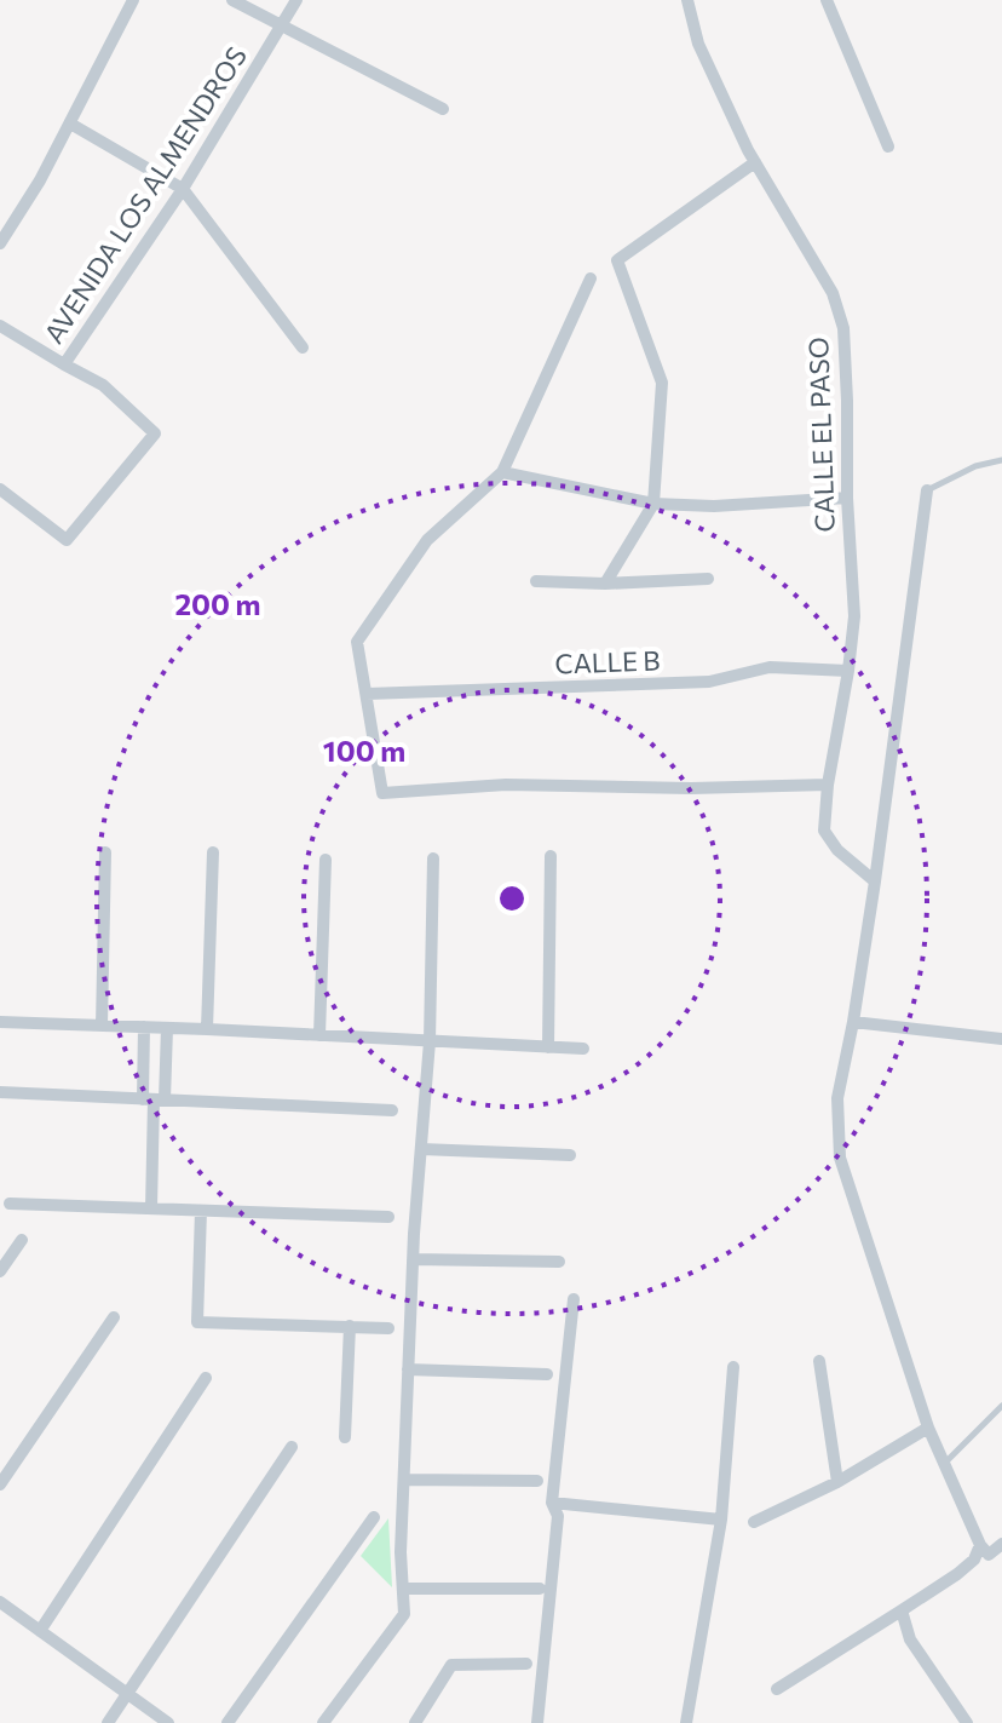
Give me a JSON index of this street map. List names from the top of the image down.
{
  "streets": {
    "street": ["AVENIDA LOS ALMENDROS", "CALLE EL PASO", "CALLE B"]
  },
  "crossings": [
    ["CALLE EL PASO", "CALLE B"]
  ],
  "rings": ["200 m", "100 m"]
}
